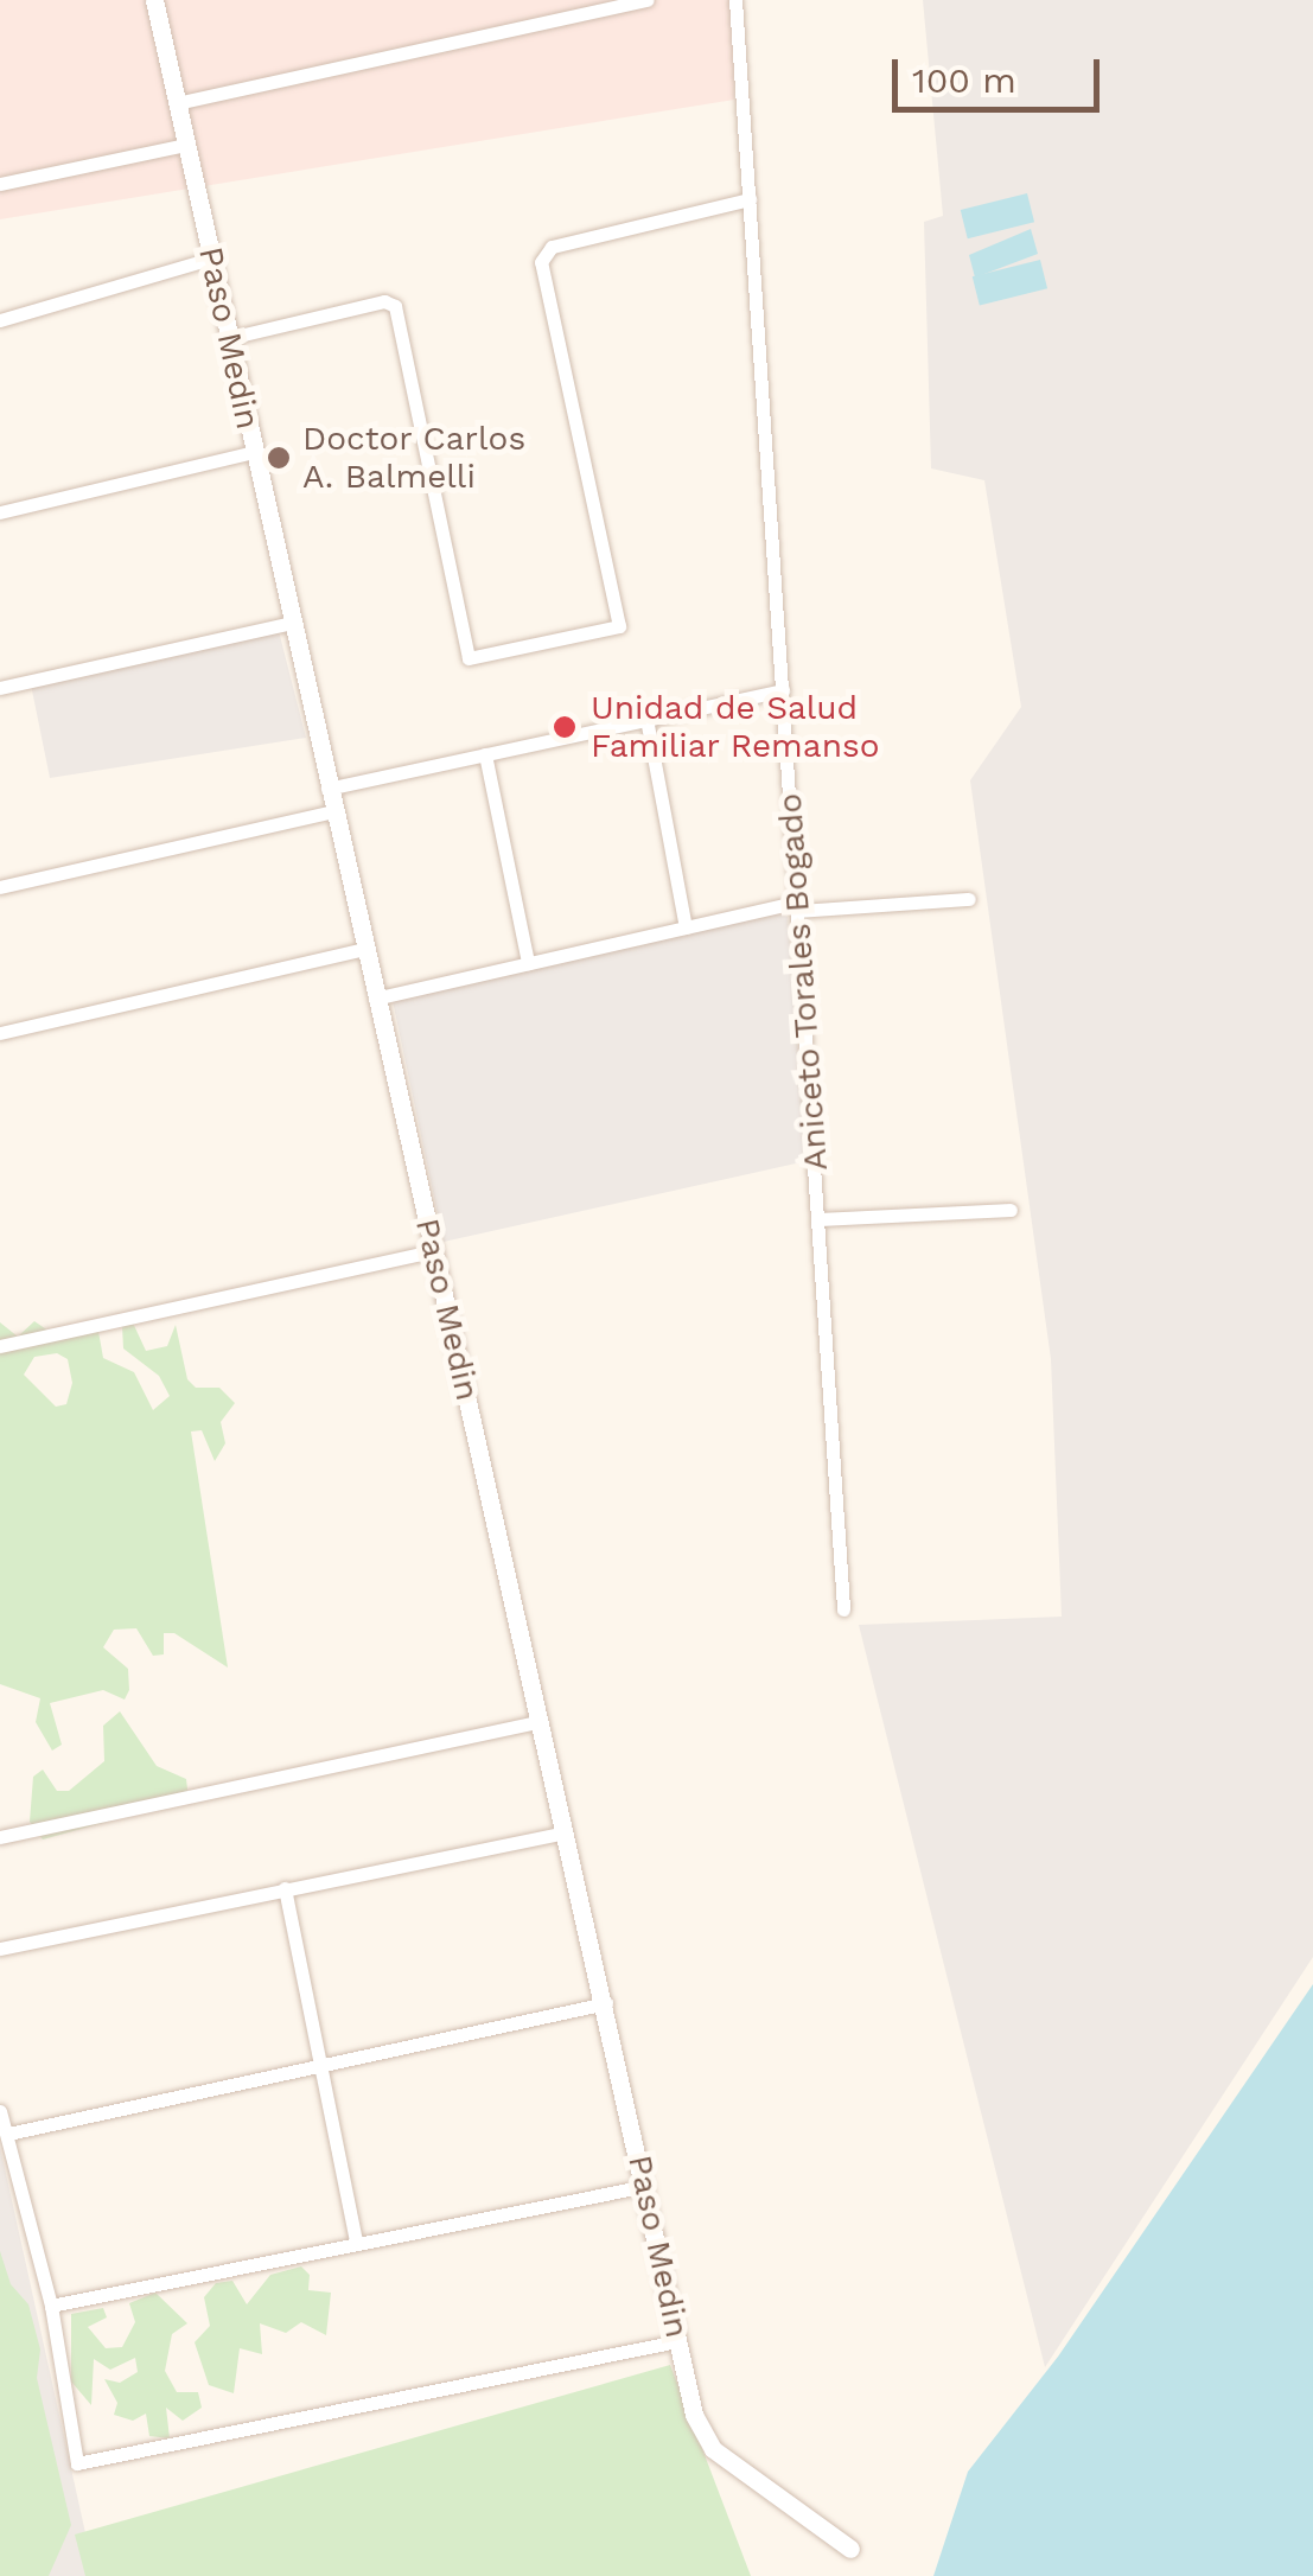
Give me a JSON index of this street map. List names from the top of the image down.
{
  "streets": {
    "street": ["Paso Medin", "Aniceto Torales Bogado"]
  },
  "places": ["Doctor Carlos A. Balmelli", "Unidad de Salud Familiar Remanso"],
  "scale_bar": "100 m"
}
